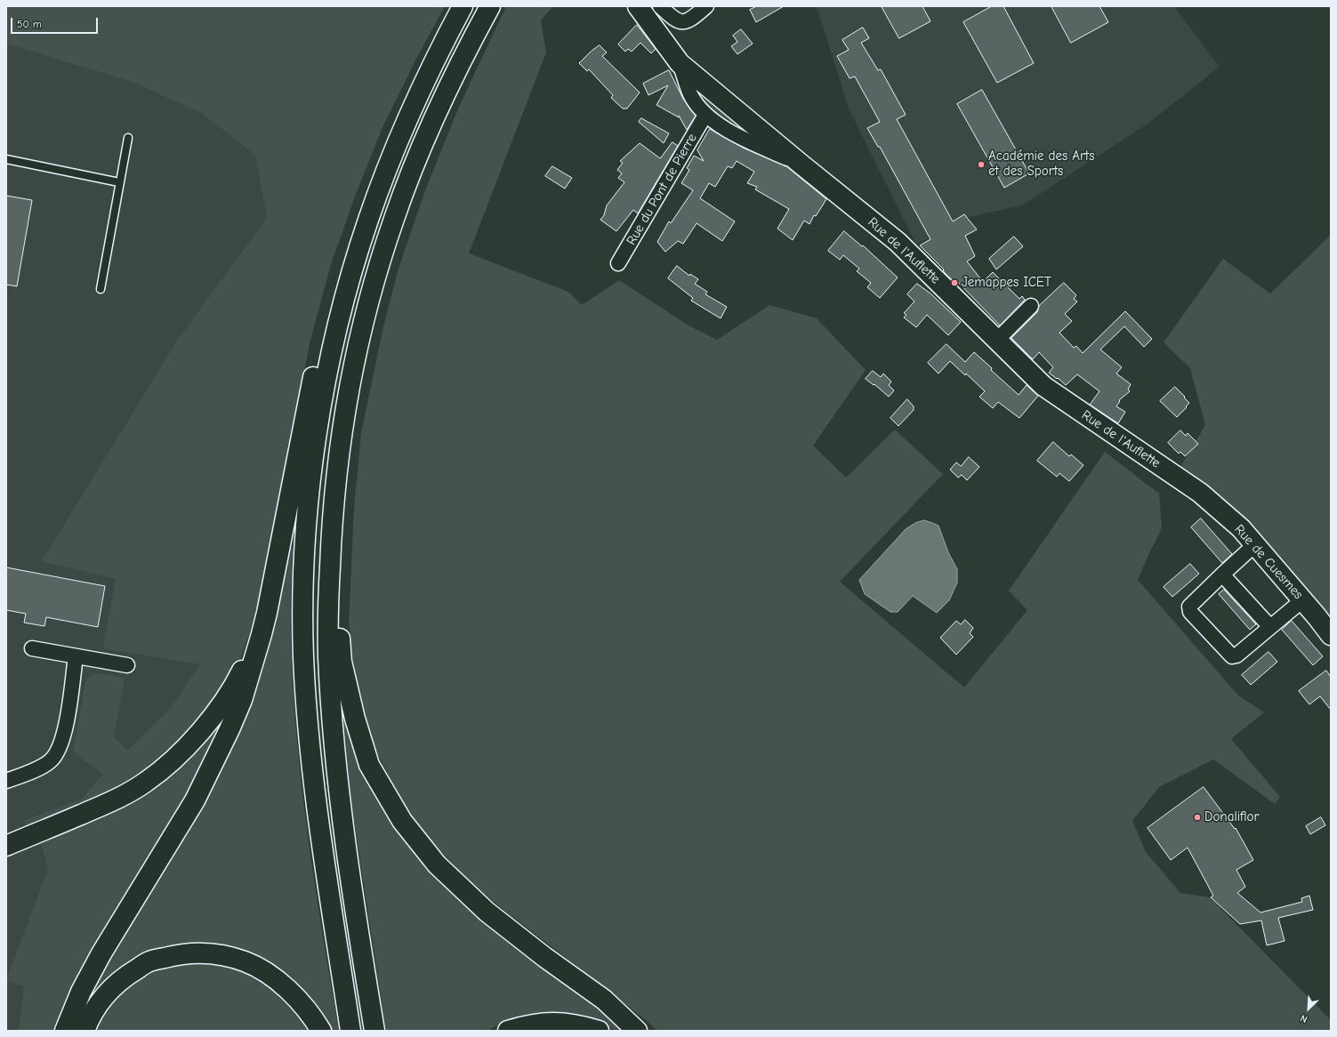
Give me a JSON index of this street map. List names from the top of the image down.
{
  "streets": {
    "main road": ["Rue de l'Auflette", "Rue de Cuesmes"],
    "street": ["Rue du Pont de Pierre"]
  },
  "crossings": [
    ["Rue de l'Auflette", "Rue de Cuesmes"]
  ],
  "places": ["Académie des Arts et des Sports", "Jemappes ICET", "Donaliflor"],
  "scale_bar": "50 m",
  "north": "bottom left"
}
